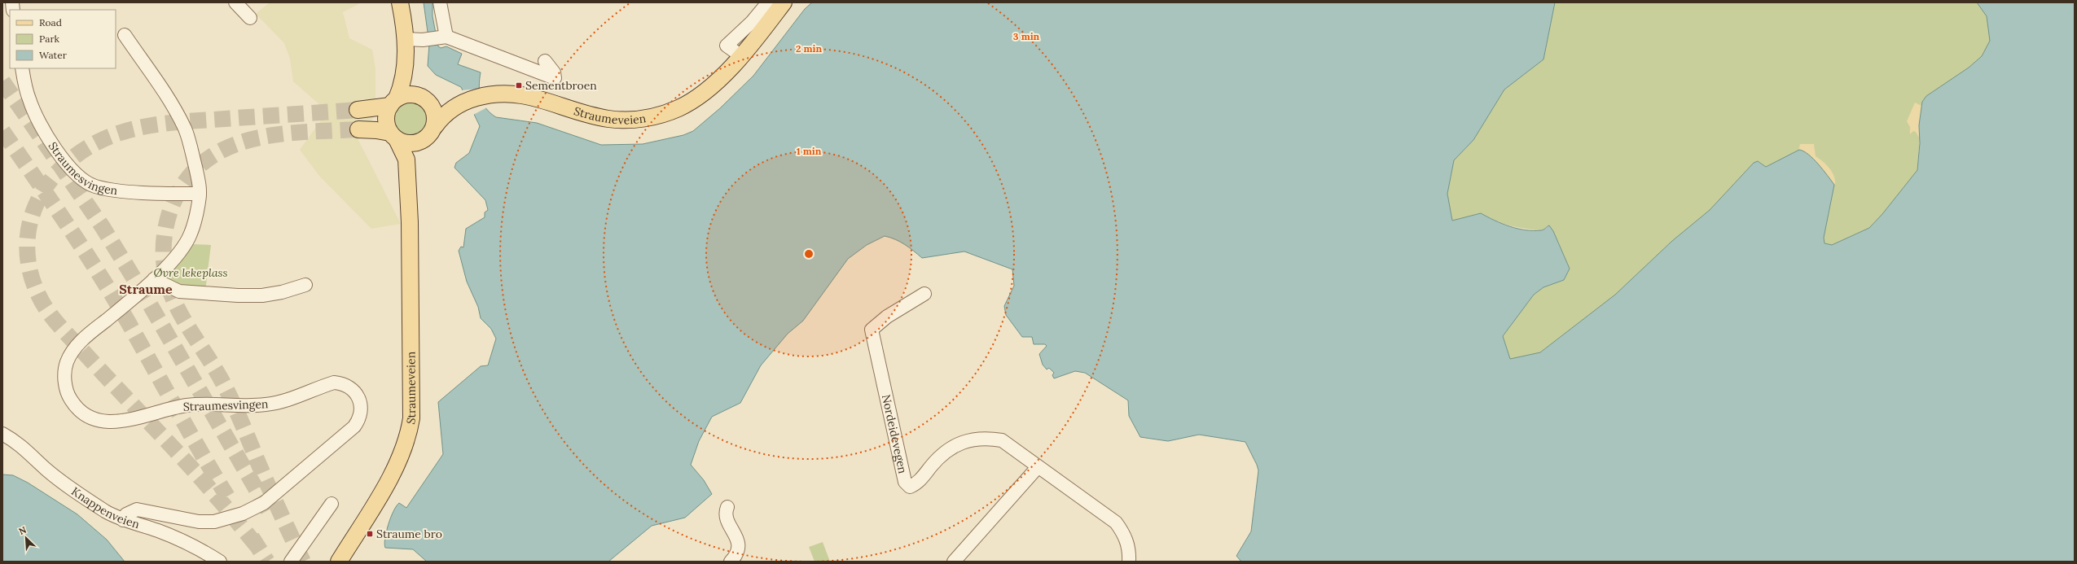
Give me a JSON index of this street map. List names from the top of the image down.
{
  "streets": {
    "main road": ["Straumeveien"],
    "street": ["Straumesvingen", "Nordeidevegen", "Knappenveien"]
  },
  "crossings": [
    ["Straumesvingen", "Knappenveien"]
  ],
  "districts": ["Straume"],
  "parks": ["Øvre lekeplass"],
  "places": {
    "transit": ["Sementbroen", "Straume bro"]
  },
  "legend": ["Road", "Park", "Water"],
  "north": "top left",
  "rings": ["3 min", "2 min", "1 min"]
}
